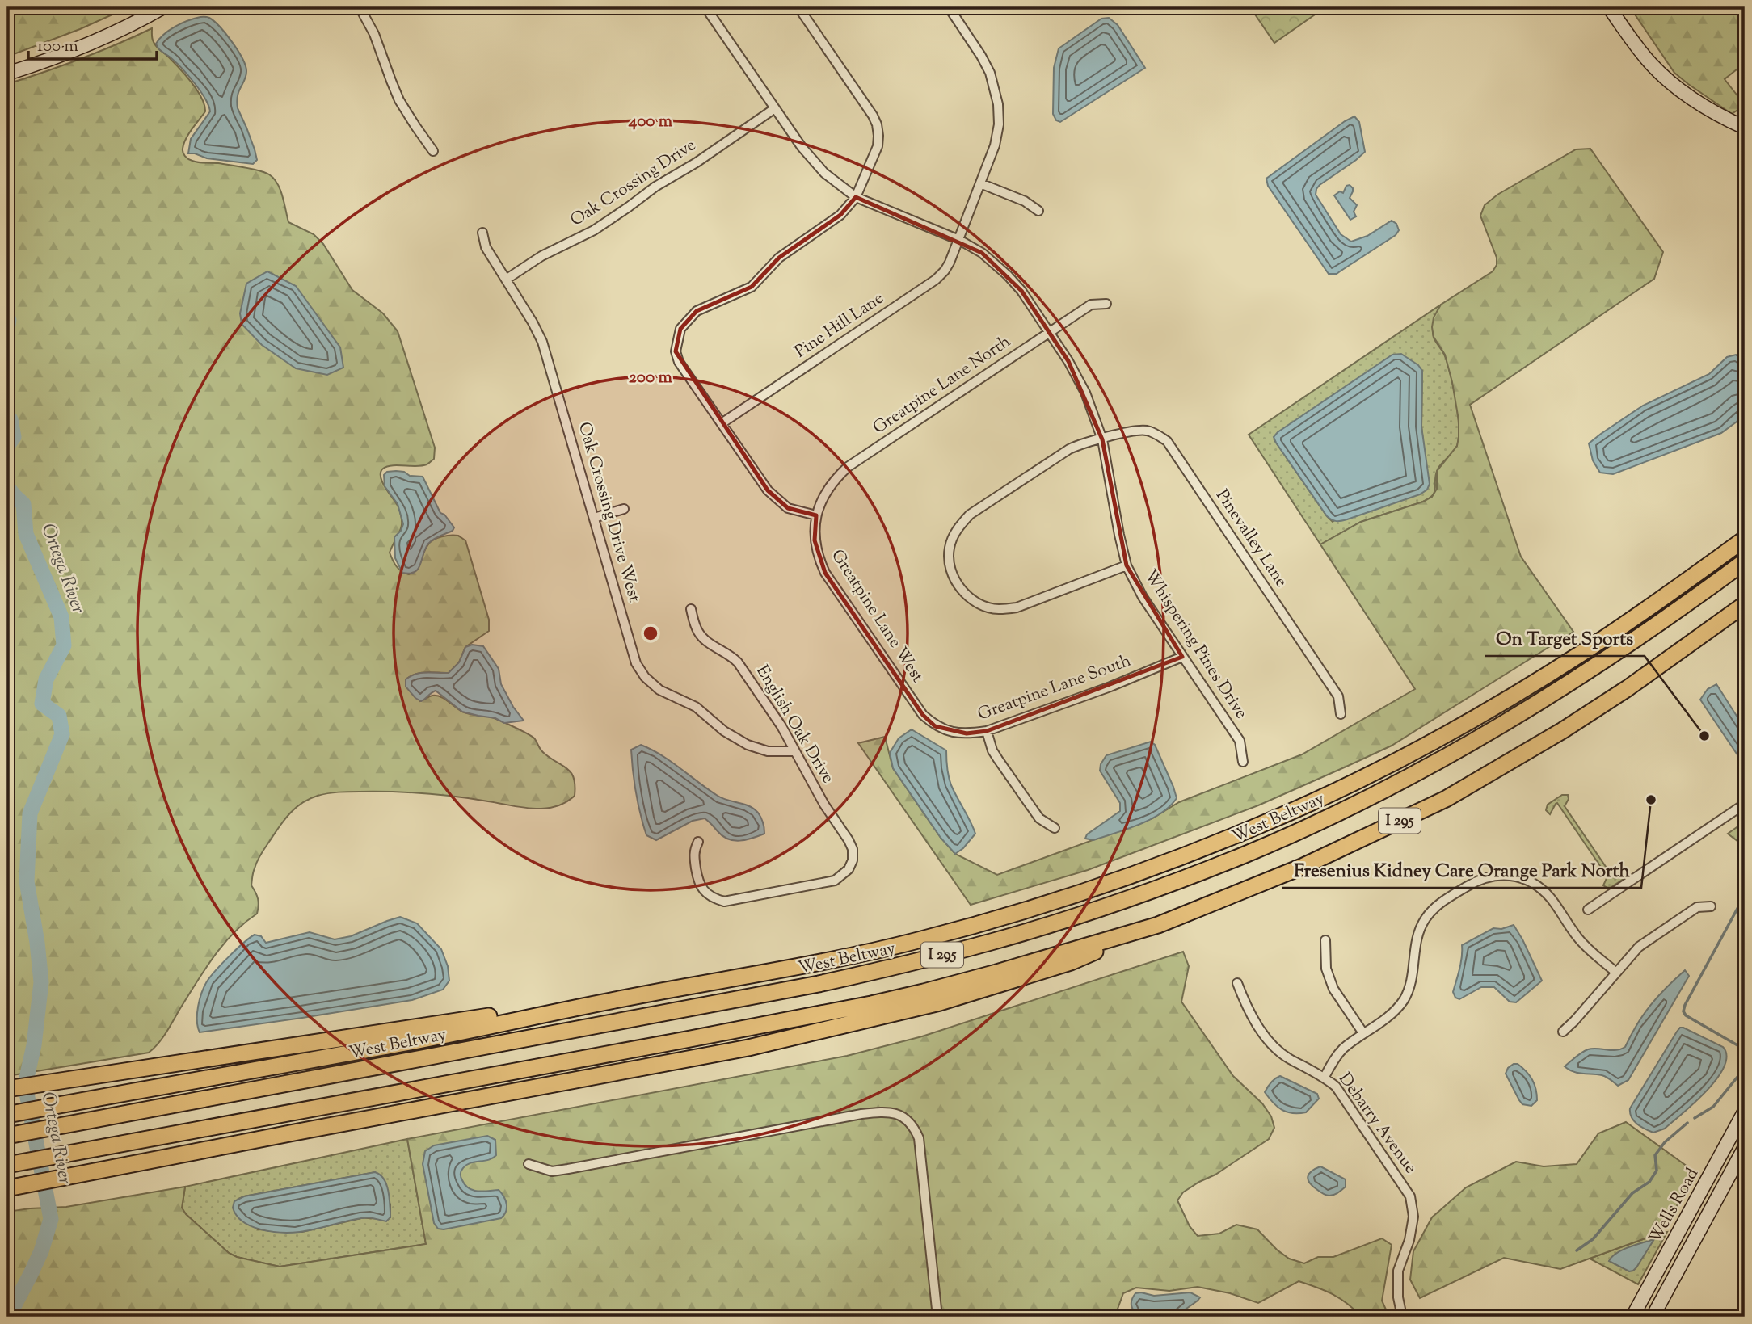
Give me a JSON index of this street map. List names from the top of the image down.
{
  "streets": {
    "highway": ["West Beltway", "I 295"],
    "main road": ["Wells Road"],
    "street": [
      "Oak Crossing Drive",
      "Pine Hill Lane",
      "Greatpine Lane North",
      "Oak Crossing Drive West",
      "Pinevalley Lane",
      "Greatpine Lane West",
      "Whispering Pines Drive",
      "Greatpine Lane South",
      "English Oak Drive",
      "Debarry Avenue"
    ]
  },
  "crossings": [
    ["Oak Crossing Drive", "Oak Crossing Drive West"],
    ["Oak Crossing Drive", "Whispering Pines Drive"],
    ["Pine Hill Lane", "Whispering Pines Drive"],
    ["Greatpine Lane North", "Greatpine Lane West"],
    ["Greatpine Lane North", "Whispering Pines Drive"],
    ["Oak Crossing Drive West", "English Oak Drive"],
    ["Pinevalley Lane", "Whispering Pines Drive"],
    ["Greatpine Lane West", "Greatpine Lane South"],
    ["Whispering Pines Drive", "Greatpine Lane South"]
  ],
  "water": ["Ortega River"],
  "places": ["On Target Sports", "Fresenius Kidney Care Orange Park North"],
  "scale_bar": "100 m",
  "rings": ["400 m", "200 m"]
}
